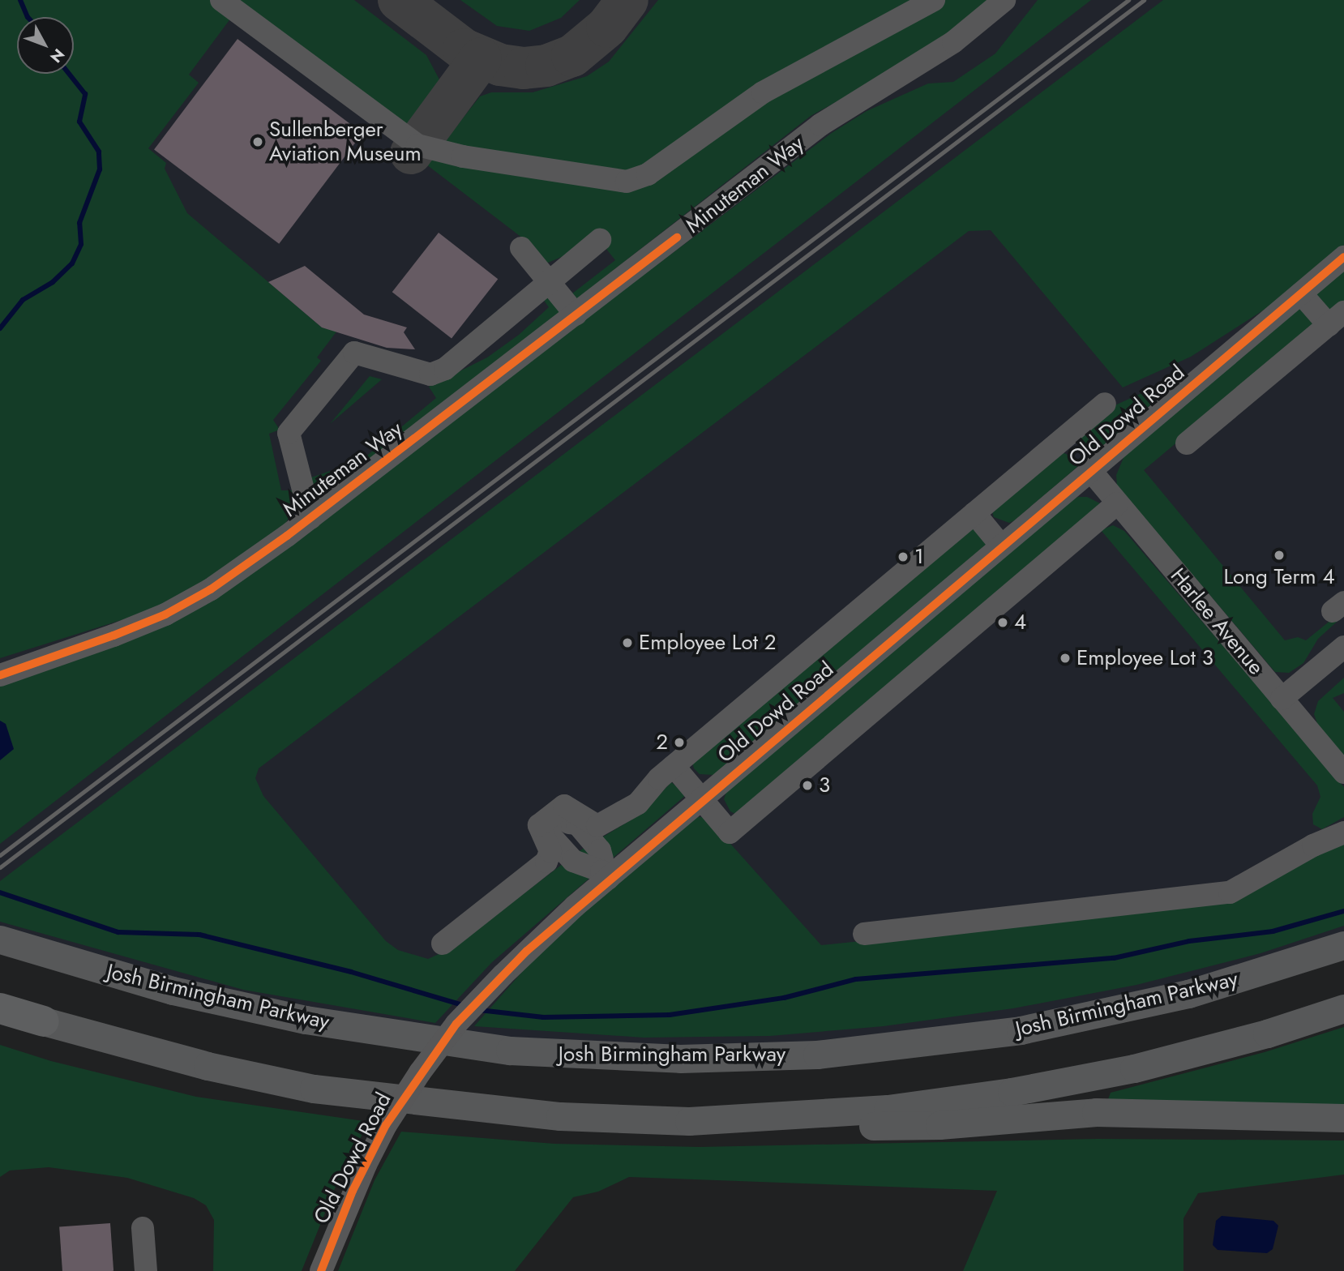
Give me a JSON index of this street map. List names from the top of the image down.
{
  "streets": {
    "main road": ["Josh Birmingham Parkway"],
    "street": ["Minuteman Way", "Old Dowd Road", "Harlee Avenue"]
  },
  "crossings": [
    ["Old Dowd Road", "Harlee Avenue"]
  ],
  "places": [
    "Sullenberger Aviation Museum",
    "Long Term 4",
    "1",
    "4",
    "Employee Lot 2",
    "Employee Lot 3",
    "2",
    "3"
  ],
  "north": "bottom right"
}
